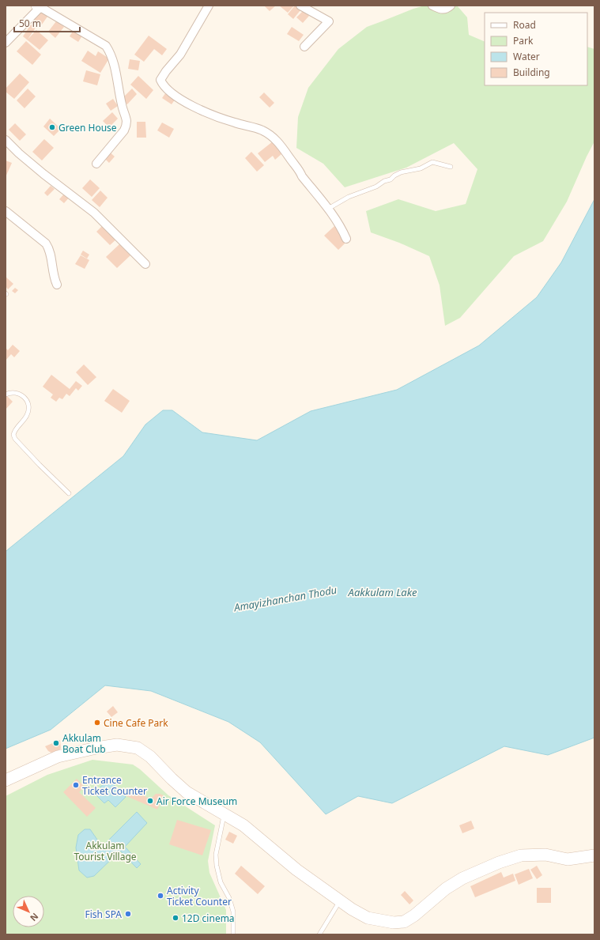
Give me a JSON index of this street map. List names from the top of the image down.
{
  "water": ["Aakkulam Lake", "Amayizhanchan Thodu"],
  "parks": ["Akkulam Tourist Village"],
  "places": [
    "Green House",
    "Cine Cafe Park",
    "Akkulam Boat Club",
    "Entrance Ticket Counter",
    "Air Force Museum",
    "Activity Ticket Counter",
    "Fish SPA",
    "12D cinema"
  ],
  "legend": [
    "Road",
    "Park",
    "Water",
    "Building"
  ],
  "scale_bar": "50 m",
  "north": "bottom right"
}
